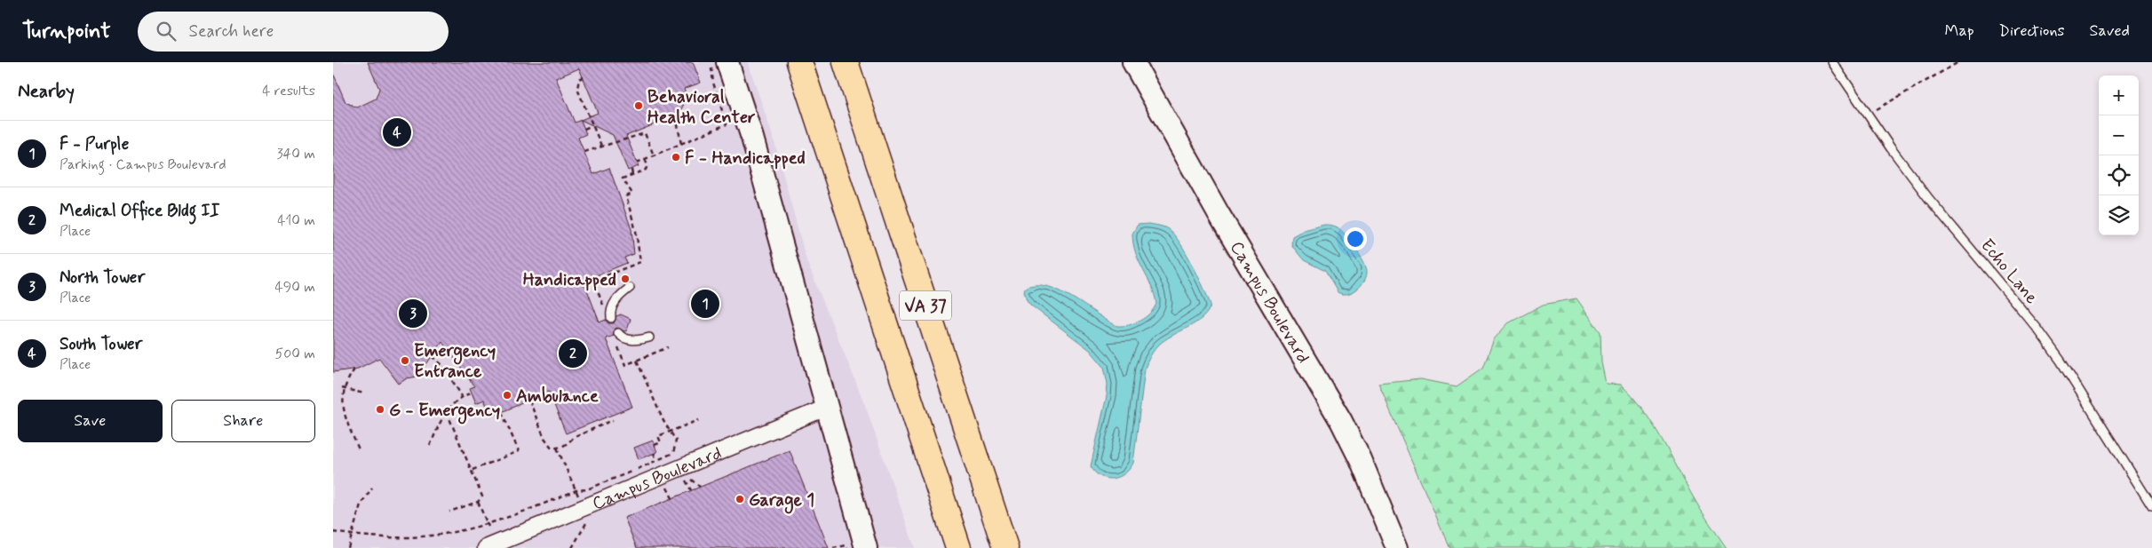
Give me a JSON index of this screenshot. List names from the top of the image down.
{
  "streets": {
    "highway": ["VA 37"],
    "street": ["Campus Boulevard"],
    "lane": ["Echo Lane"]
  },
  "places": [
    "Behavioral Health Center",
    "F - Handicapped",
    "Handicapped",
    "Emergency Entrance",
    "Ambulance",
    "G - Emergency",
    "Garage 1"
  ],
  "page": {
    "header": "Turnpoint",
    "search": "Search here",
    "nav": ["Map", "Directions", "Saved"],
    "heading": ["Nearby", "4 results"],
    "map_buttons": ["+", "−"],
    "pins": [
      "4",
      "1",
      "3",
      "2"
    ],
    "list": [
      {
        "mark": "1",
        "name": "F - Purple",
        "note": "Parking · Campus Boulevard",
        "value": "340 m"
      },
      {
        "mark": "2",
        "name": "Medical Office Bldg II",
        "note": "Place",
        "value": "410 m"
      },
      {
        "mark": "3",
        "name": "North Tower",
        "note": "Place",
        "value": "490 m"
      },
      {
        "mark": "4",
        "name": "South Tower",
        "note": "Place",
        "value": "500 m"
      }
    ],
    "buttons": ["Save", "Share"]
  }
}
